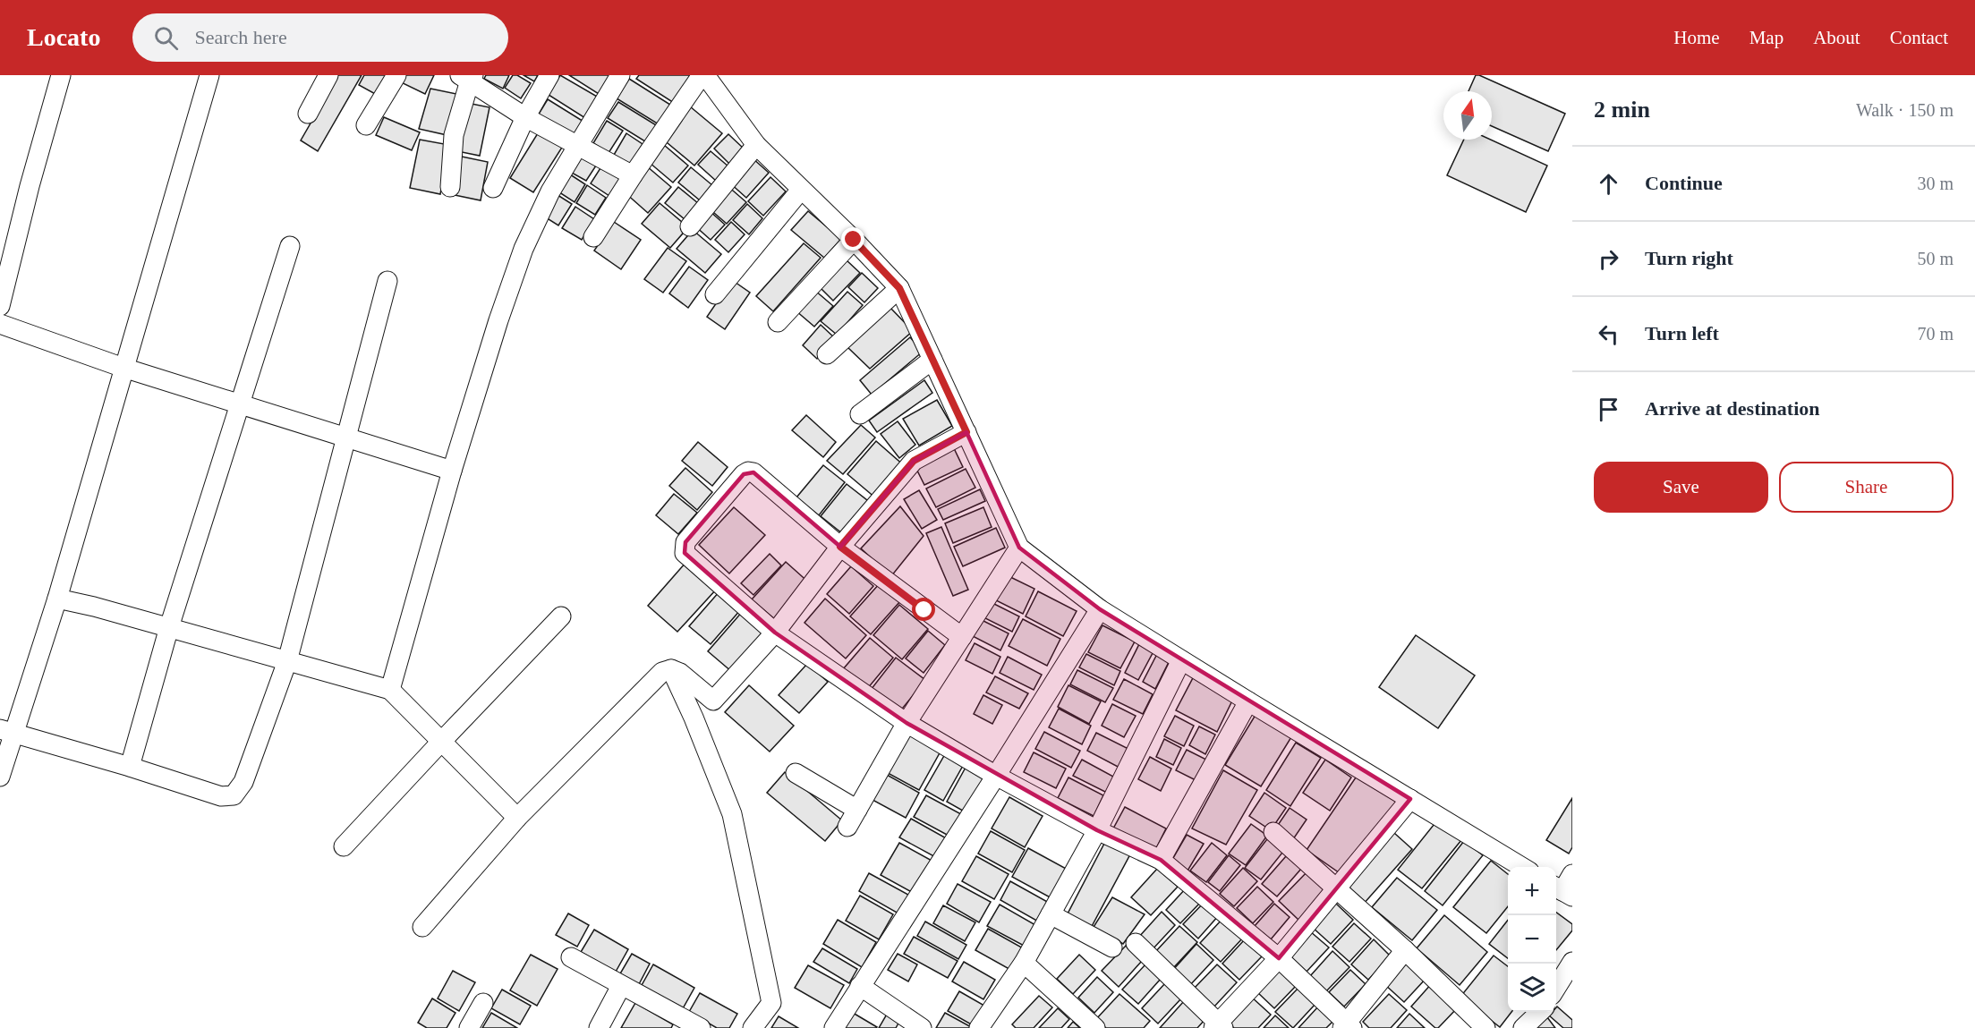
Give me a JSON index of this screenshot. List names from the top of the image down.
{
  "north": "top",
  "page": {
    "header": "Locato",
    "search": "Search here",
    "nav": [
      "Home",
      "Map",
      "About",
      "Contact"
    ],
    "heading": ["2 min", "Walk · 150 m"],
    "list": [
      ["Continue", "30 m"],
      ["Turn right", "50 m"],
      ["Turn left", "70 m"],
      "Arrive at destination"
    ],
    "buttons": ["Save", "Share"],
    "map_buttons": ["+", "−"]
  }
}
